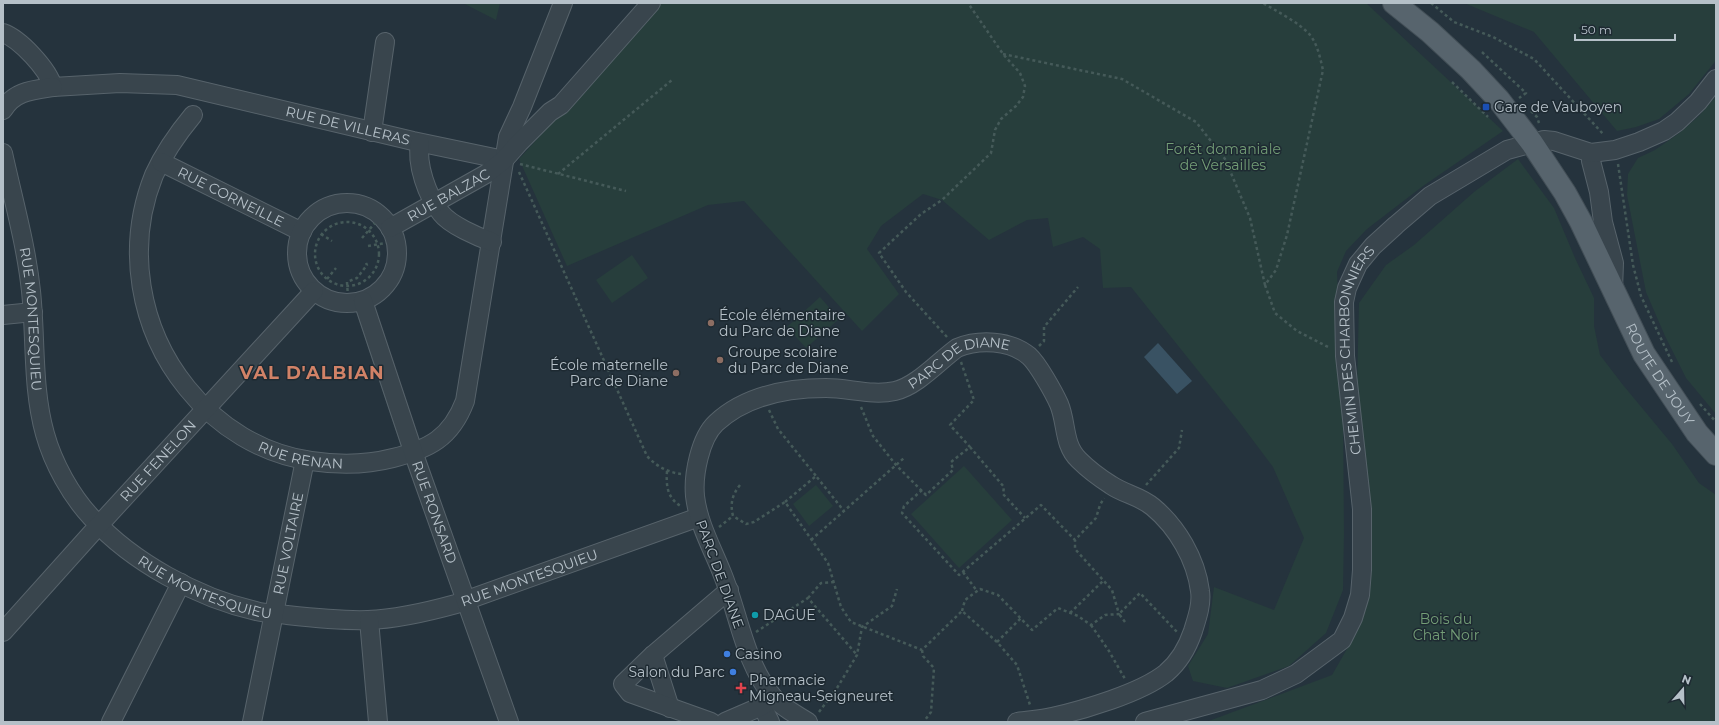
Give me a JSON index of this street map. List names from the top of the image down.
{
  "streets": {
    "main road": ["ROUTE DE JOUY"],
    "street": [
      "RUE DE VILLERAS",
      "RUE BALZAC",
      "RUE CORNEILLE",
      "RUE MONTESQUIEU",
      "CHEMIN DES CHARBONNIERS",
      "PARC DE DIANE",
      "RUE RENAN",
      "RUE FENELON",
      "RUE RONSARD",
      "RUE VOLTAIRE"
    ]
  },
  "crossings": [
    ["RUE DE VILLERAS", "RUE BALZAC"],
    ["RUE DE VILLERAS", "RUE RENAN"],
    ["RUE BALZAC", "RUE RENAN"],
    ["RUE CORNEILLE", "RUE RENAN"],
    ["RUE MONTESQUIEU", "PARC DE DIANE"],
    ["RUE MONTESQUIEU", "RUE FENELON"],
    ["RUE MONTESQUIEU", "RUE RONSARD"],
    ["RUE MONTESQUIEU", "RUE VOLTAIRE"],
    ["CHEMIN DES CHARBONNIERS", "ROUTE DE JOUY"],
    ["RUE RENAN", "RUE FENELON"],
    ["RUE RENAN", "RUE RONSARD"],
    ["RUE RENAN", "RUE VOLTAIRE"],
    ["RUE FENELON", "RUE RONSARD"]
  ],
  "districts": ["VAL D'ALBIAN"],
  "parks": ["Forêt domaniale de Versailles", "Bois du Chat Noir"],
  "places": {
    "transit": ["Gare de Vauboyen"],
    "other": [
      "École élémentaire du Parc de Diane",
      "Groupe scolaire du Parc de Diane",
      "École maternelle Parc de Diane",
      "DAGUE",
      "Casino",
      "Salon du Parc"
    ],
    "health": ["Pharmacie Migneau-Seigneuret"]
  },
  "scale_bar": "50 m",
  "north": "top"
}
